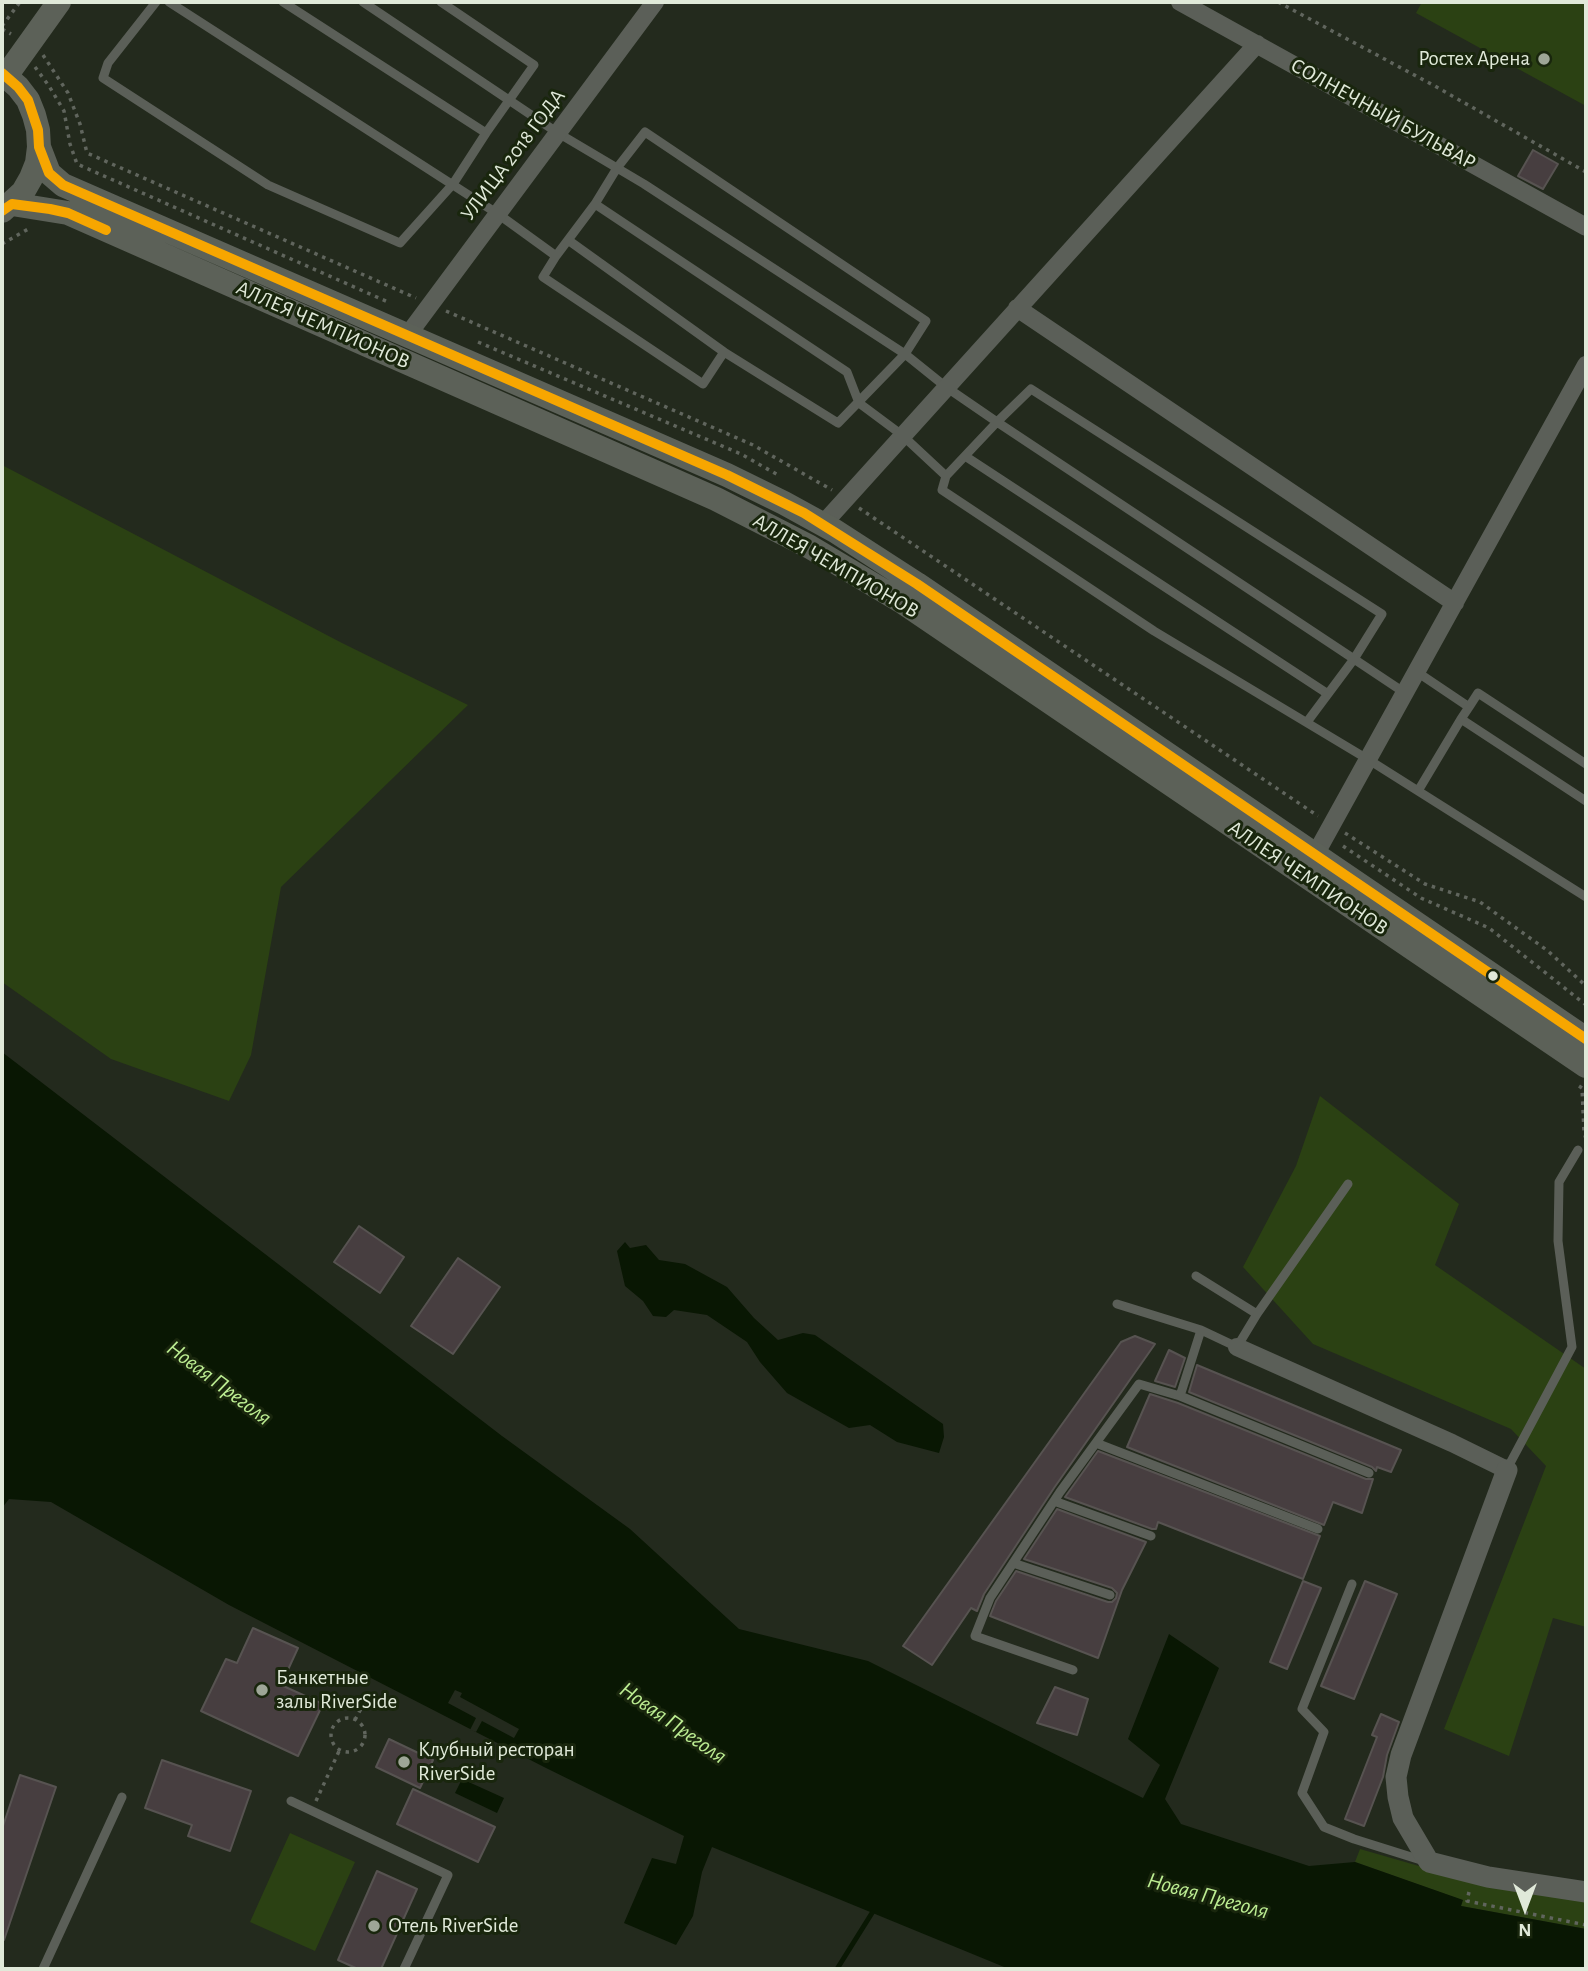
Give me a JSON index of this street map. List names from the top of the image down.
{
  "streets": {
    "main road": ["АЛЛЕЯ ЧЕМПИОНОВ"],
    "street": ["СОЛНЕЧНЫЙ БУЛЬВАР", "УЛИЦА 2018 ГОДА"]
  },
  "crossings": [
    ["УЛИЦА 2018 ГОДА", "АЛЛЕЯ ЧЕМПИОНОВ"]
  ],
  "water": ["Новая Преголя"],
  "places": [
    "Ростех Арена",
    "Банкетные залы RiverSide",
    "Клубный ресторан RiverSide",
    "Отель RiverSide"
  ],
  "north": "bottom"
}
